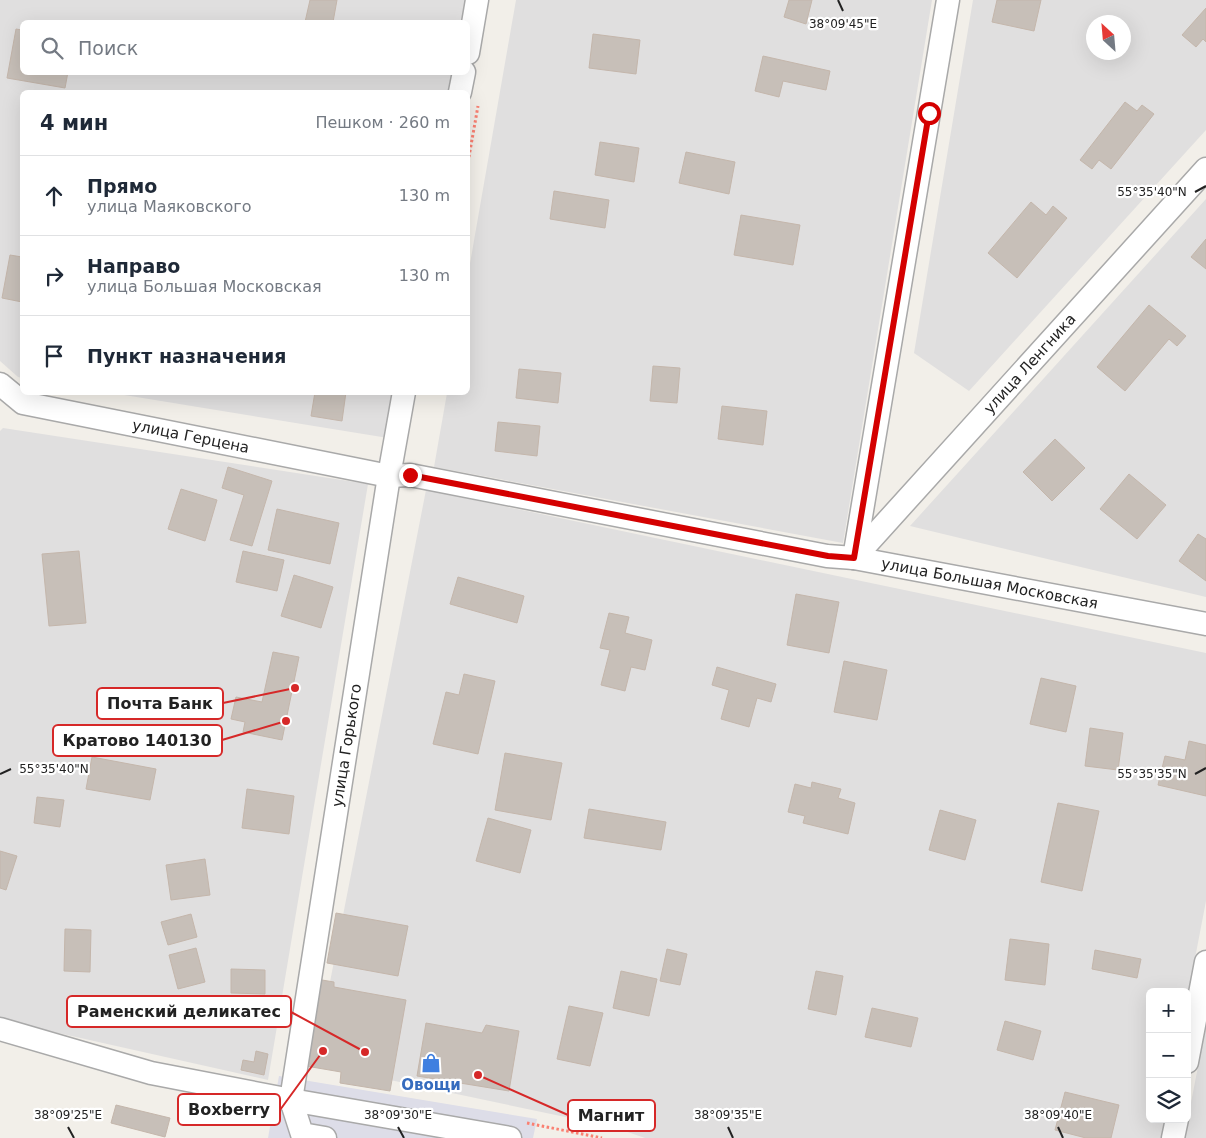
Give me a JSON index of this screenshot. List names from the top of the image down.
{
  "streets": {
    "street": [
      "улица Ленгника",
      "улица Герцена",
      "улица Большая Московская",
      "улица Горького"
    ]
  },
  "crossings": [
    ["улица Ленгника", "улица Большая Московская"],
    ["улица Герцена", "улица Большая Московская"],
    ["улица Герцена", "улица Горького"],
    ["улица Большая Московская", "улица Горького"]
  ],
  "places": {
    "other": [
      "Почта Банк",
      "Кратово 140130",
      "Boxberry",
      "Раменский деликатес",
      "Магнит"
    ],
    "shop": ["Овощи"]
  },
  "north": "top left",
  "page": {
    "search": "Поиск",
    "heading": ["4 мин", "Пешком · 260 m"],
    "list": [
      ["Прямо", "улица Маяковского", "130 m"],
      ["Направо", "улица Большая Московская", "130 m"],
      "Пункт назначения"
    ],
    "map_buttons": ["+", "−"]
  },
  "coordinates": [
    "38°09'45\"E",
    "55°35'40\"N",
    "55°35'35\"N",
    "38°09'25\"E",
    "38°09'30\"E",
    "38°09'35\"E",
    "38°09'40\"E"
  ]
}
